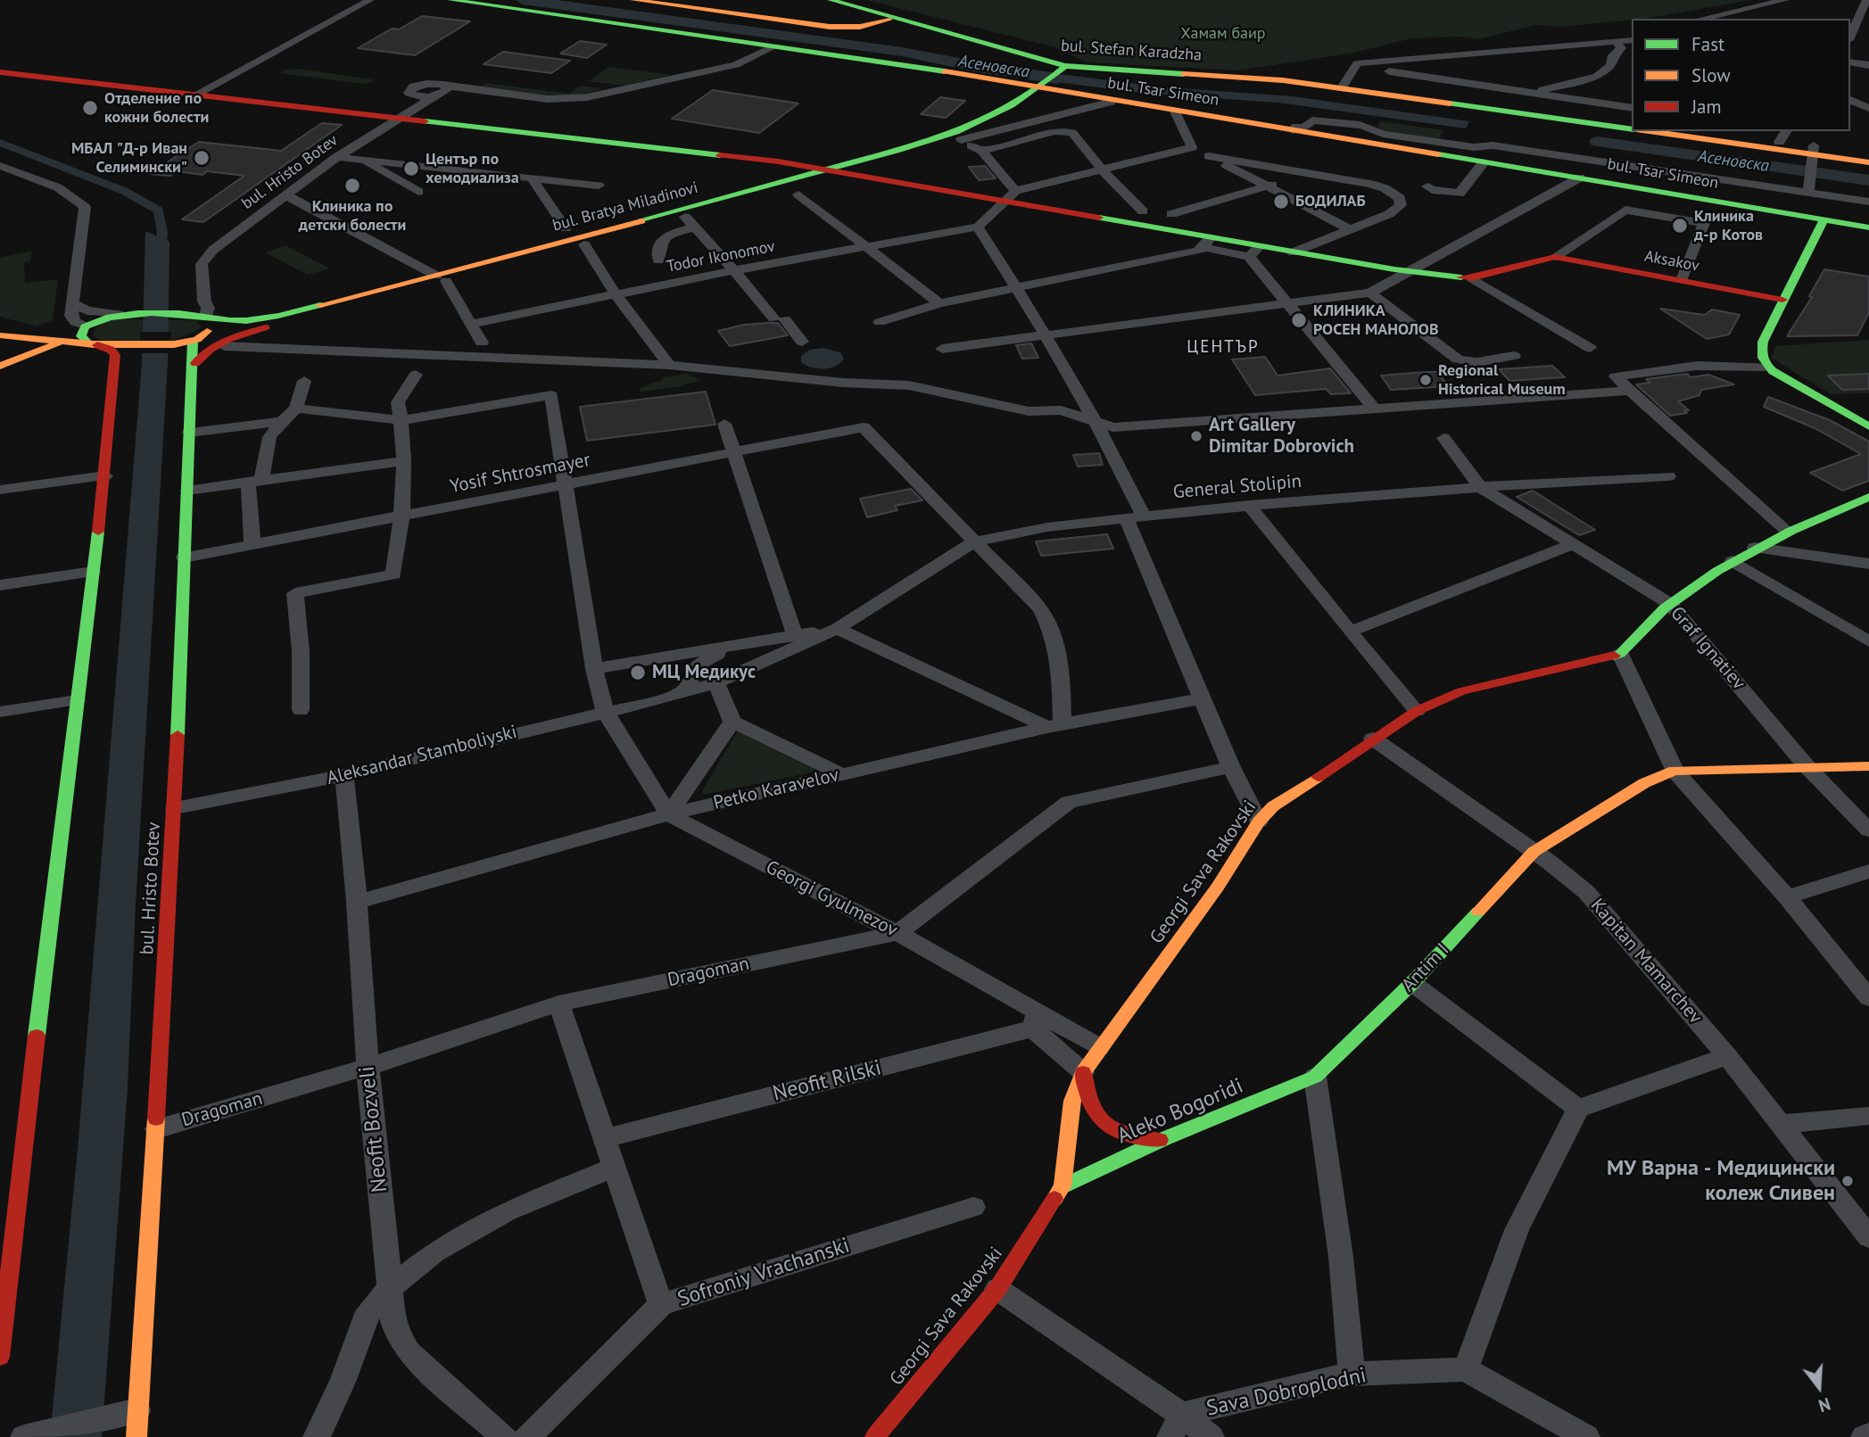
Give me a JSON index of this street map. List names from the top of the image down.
{
  "streets": {
    "main road": [
      "bul. Stefan Karadzha",
      "bul. Tsar Simeon",
      "bul. Hristo Botev",
      "bul. Bratya Miladinovi",
      "Aksakov",
      "Georgi Sava Rakovski",
      "Antim I",
      "Aleko Bogoridi"
    ],
    "street": [
      "Todor Ikonomov",
      "Yosif Shtrosmayer",
      "General Stolipin",
      "Graf Ignatiev",
      "Aleksandar Stamboliyski",
      "Petko Karavelov",
      "Georgi Gyulmezov",
      "Kapitan Mamarchev",
      "Dragoman",
      "Neofit Rilski",
      "Neofit Bozveli",
      "Sofroniy Vrachanski",
      "Sava Dobroplodni"
    ]
  },
  "crossings": [
    ["bul. Stefan Karadzha", "bul. Bratya Miladinovi"],
    ["bul. Tsar Simeon", "bul. Hristo Botev"],
    ["bul. Tsar Simeon", "bul. Bratya Miladinovi"],
    ["bul. Hristo Botev", "bul. Bratya Miladinovi"],
    ["bul. Hristo Botev", "Yosif Shtrosmayer"],
    ["bul. Hristo Botev", "Aleksandar Stamboliyski"],
    ["bul. Hristo Botev", "Dragoman"],
    ["Yosif Shtrosmayer", "General Stolipin"],
    ["General Stolipin", "Graf Ignatiev"],
    ["General Stolipin", "Aleksandar Stamboliyski"],
    ["Graf Ignatiev", "Georgi Sava Rakovski"],
    ["Graf Ignatiev", "Antim I"],
    ["Aleksandar Stamboliyski", "Neofit Bozveli"],
    ["Petko Karavelov", "Georgi Gyulmezov"],
    ["Petko Karavelov", "Neofit Bozveli"],
    ["Georgi Sava Rakovski", "Georgi Gyulmezov"],
    ["Georgi Sava Rakovski", "Kapitan Mamarchev"],
    ["Georgi Sava Rakovski", "Aleko Bogoridi"],
    ["Georgi Gyulmezov", "Dragoman"],
    ["Georgi Gyulmezov", "Neofit Rilski"],
    ["Kapitan Mamarchev", "Antim I"],
    ["Antim I", "Aleko Bogoridi"],
    ["Dragoman", "Neofit Bozveli"]
  ],
  "districts": ["ЦЕНТЪР"],
  "water": ["Асеновска"],
  "parks": ["Хамам баир"],
  "places": [
    "Отделение по кожни болести",
    "МБАЛ \"Д-р Иван Селимински\"",
    "Център по хемодиализа",
    "Клиника по детски болести",
    "БОДИЛАБ",
    "Клиника д-р Котов",
    "КЛИНИКА РОСЕН МАНОЛОВ",
    "Regional Historical Museum",
    "Art Gallery Dimitar Dobrovich",
    "МЦ Медикус",
    "МУ Варна - Медицински колеж Сливен"
  ],
  "legend": ["Fast", "Slow", "Jam"],
  "north": "bottom"
}
